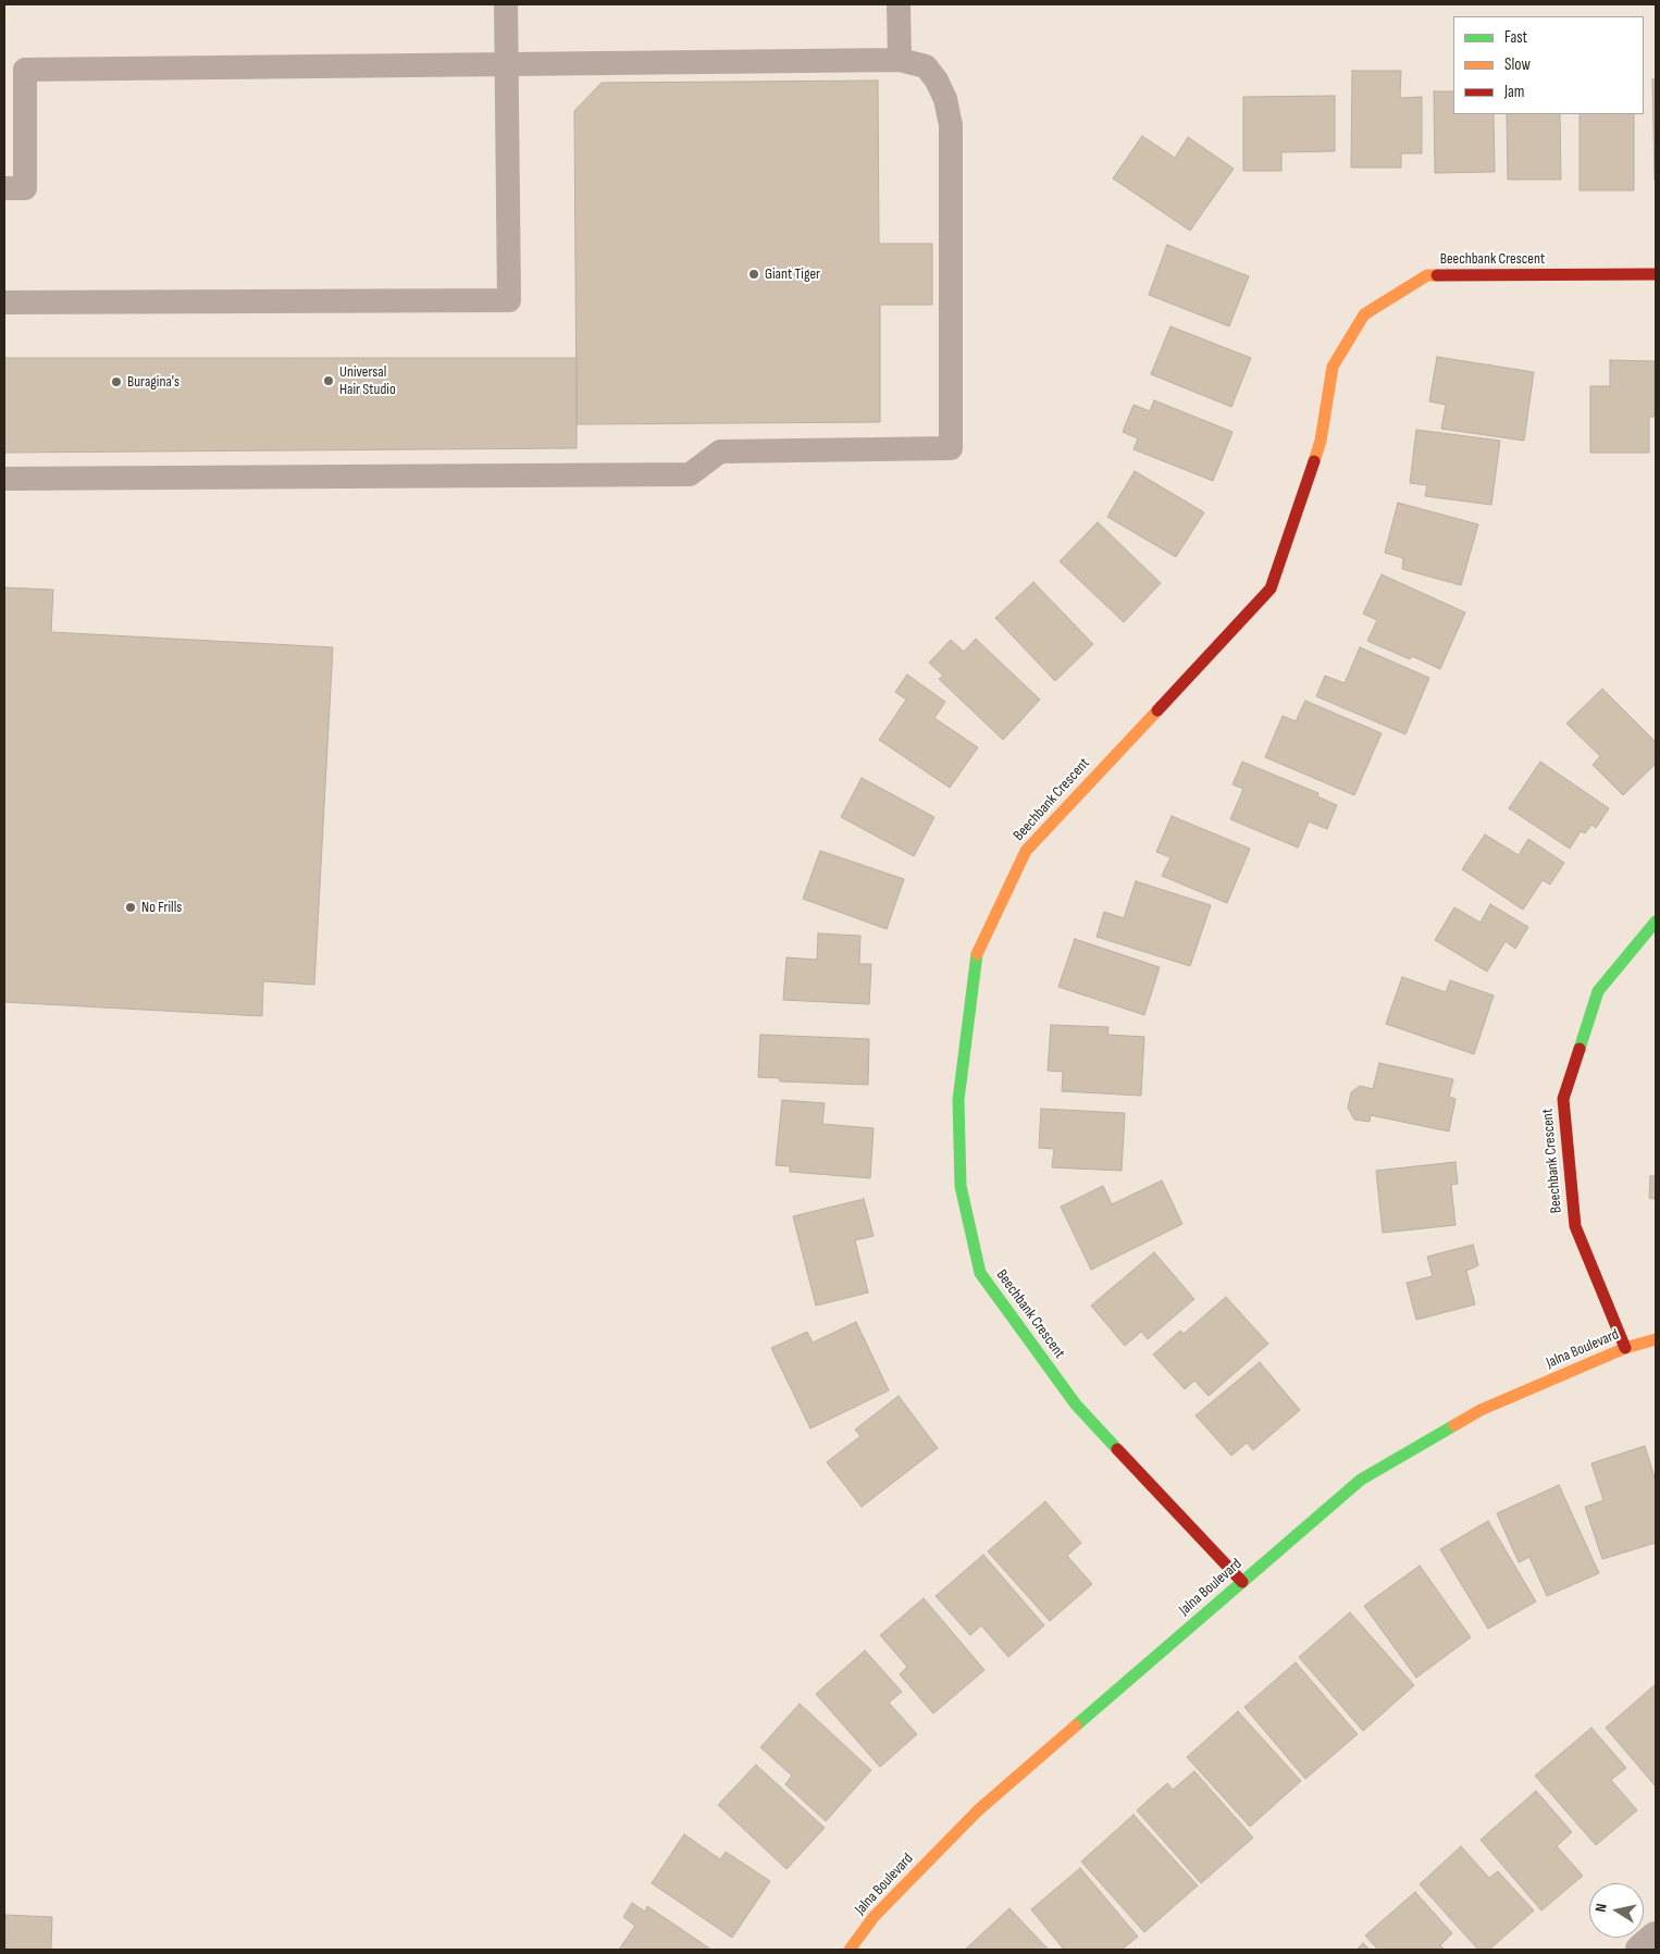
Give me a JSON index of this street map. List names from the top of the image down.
{
  "streets": {
    "street": ["Beechbank Crescent", "Jalna Boulevard"]
  },
  "crossings": [
    ["Beechbank Crescent", "Jalna Boulevard"]
  ],
  "places": [
    "Giant Tiger",
    "Universal Hair Studio",
    "Buragina's",
    "No Frills"
  ],
  "legend": ["Fast", "Slow", "Jam"],
  "north": "left"
}
